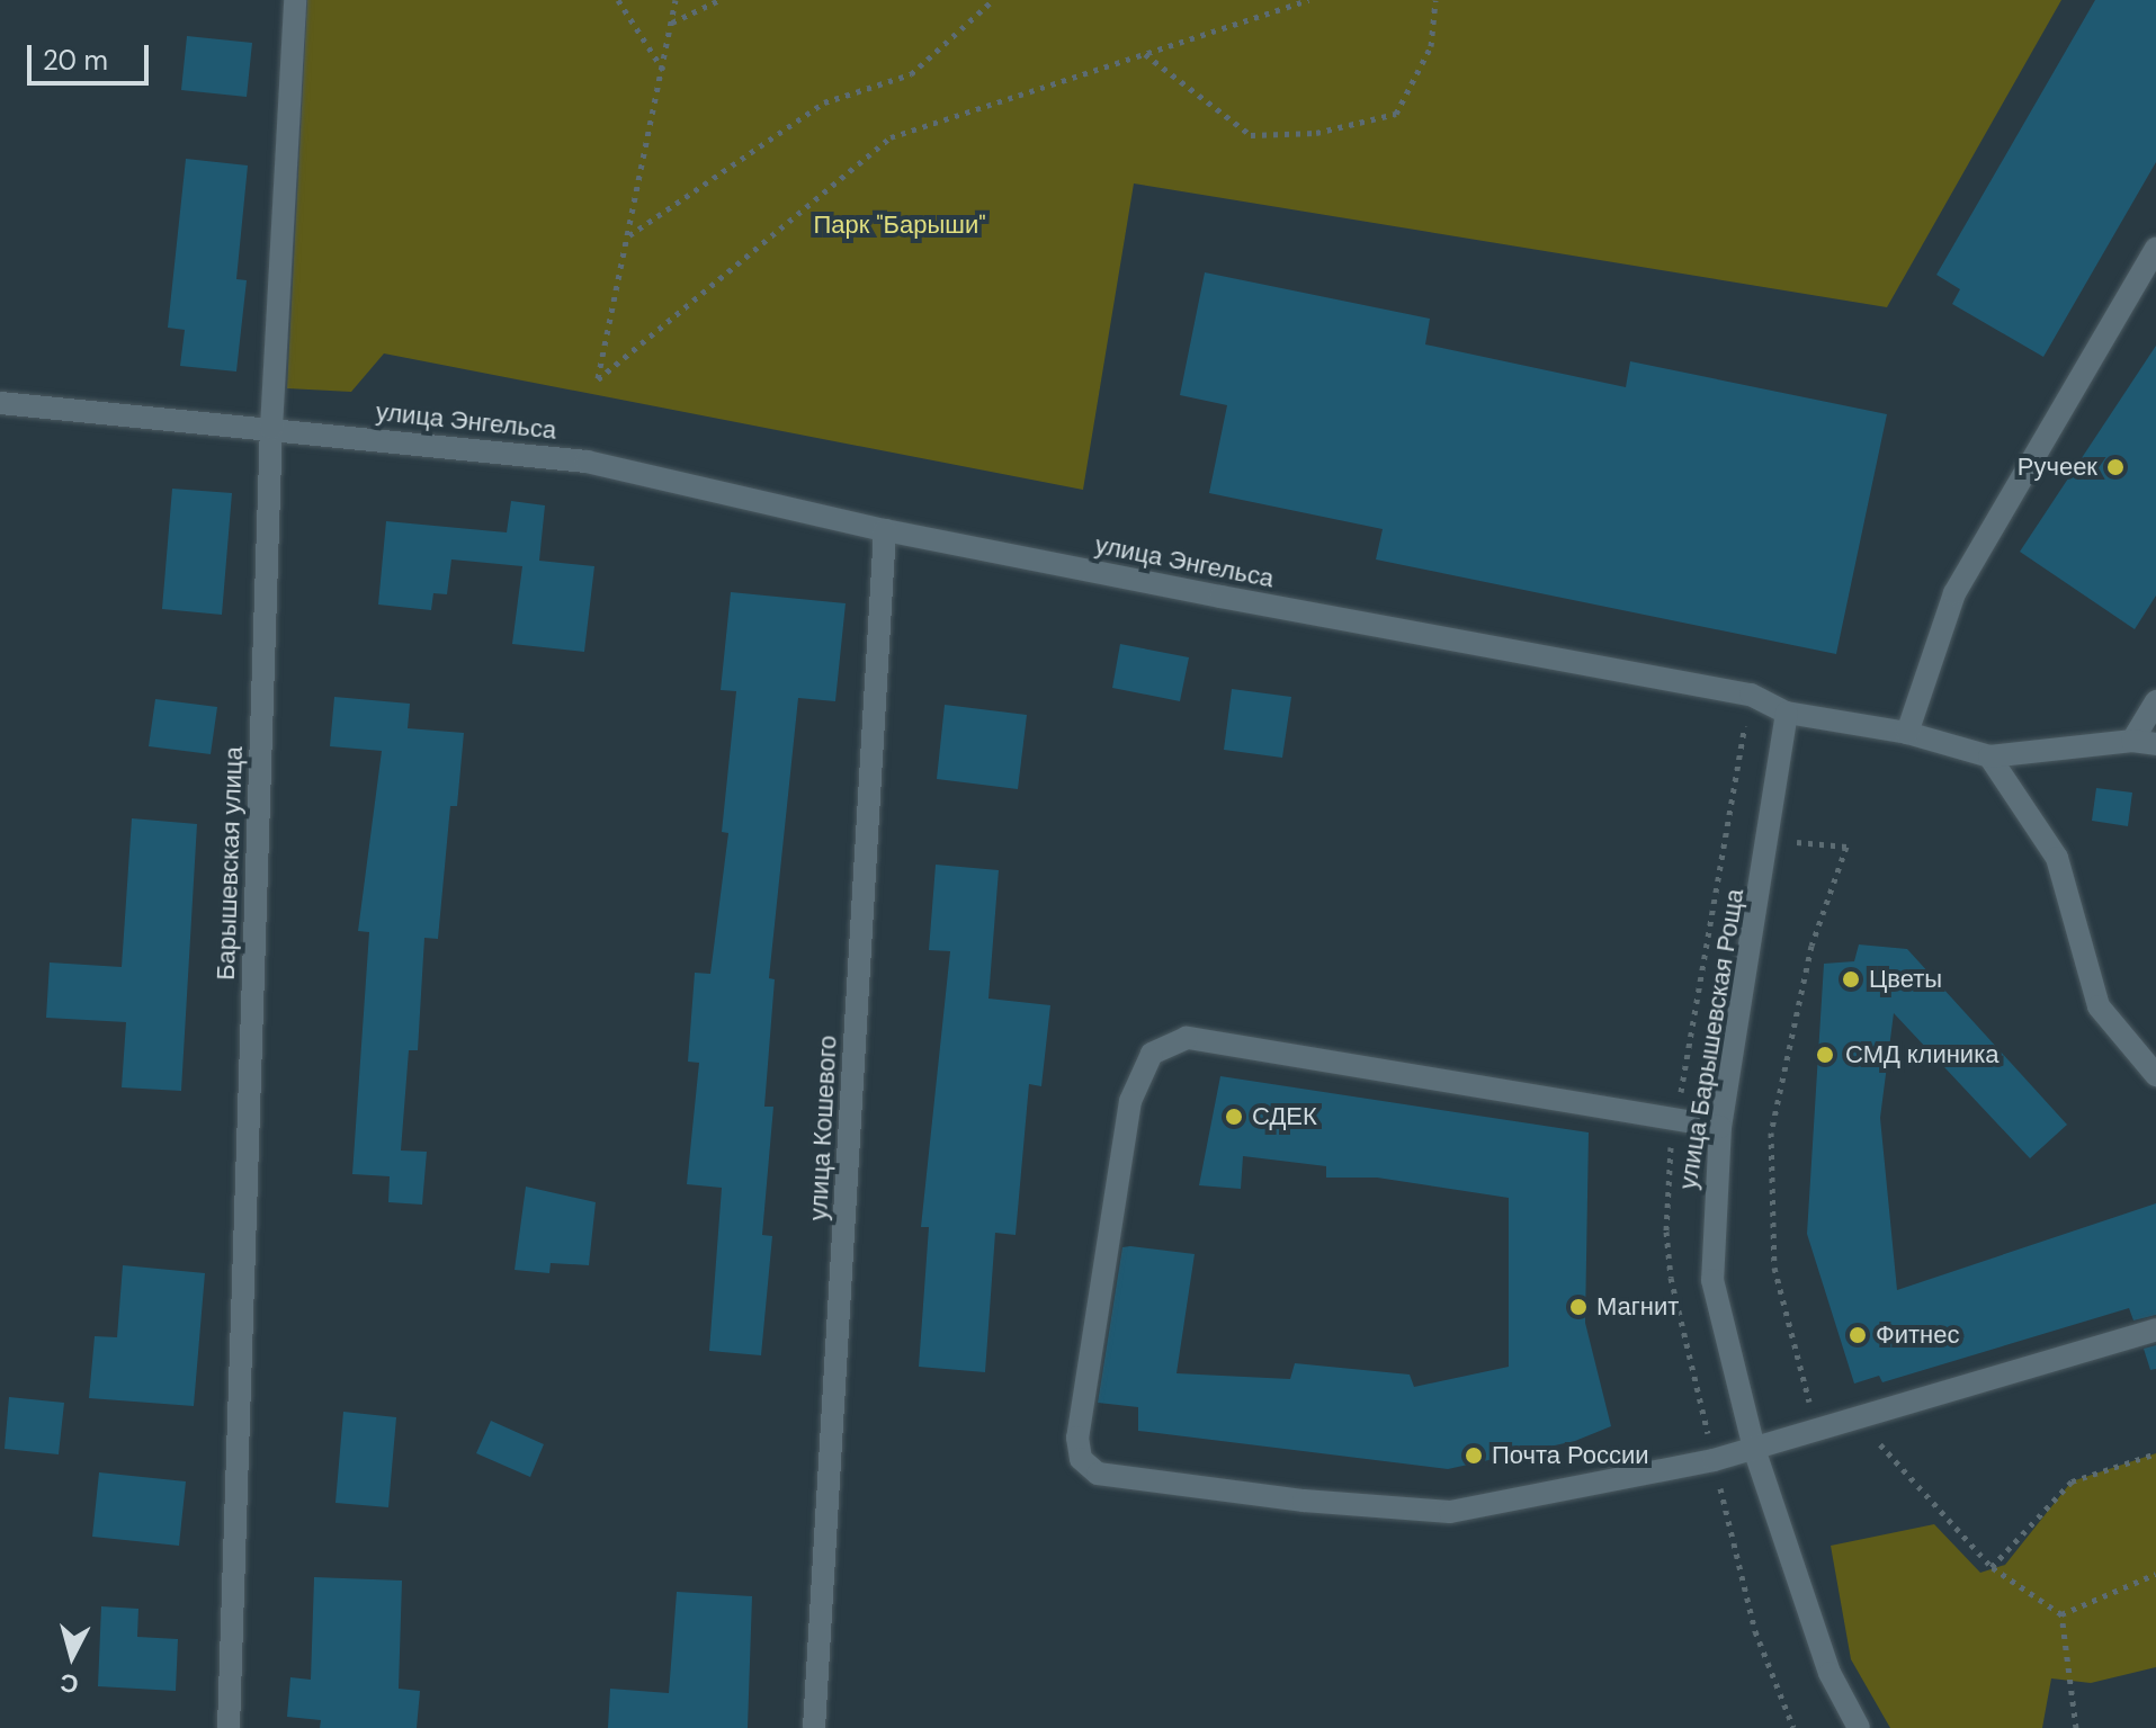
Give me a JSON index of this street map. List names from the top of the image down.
{
  "streets": {
    "street": [
      "улица Энгельса",
      "Барышевская улица",
      "улица Барышевская Роща",
      "улица Кошевого"
    ]
  },
  "crossings": [
    ["улица Энгельса", "Барышевская улица"],
    ["улица Энгельса", "улица Барышевская Роща"],
    ["улица Энгельса", "улица Кошевого"]
  ],
  "parks": ["Парк \"Барыши\""],
  "places": [
    "Ручеек",
    "Цветы",
    "СМД клиника",
    "СДЕК",
    "Магнит",
    "Фитнес",
    "Почта России"
  ],
  "scale_bar": "20 m",
  "north": "bottom"
}
